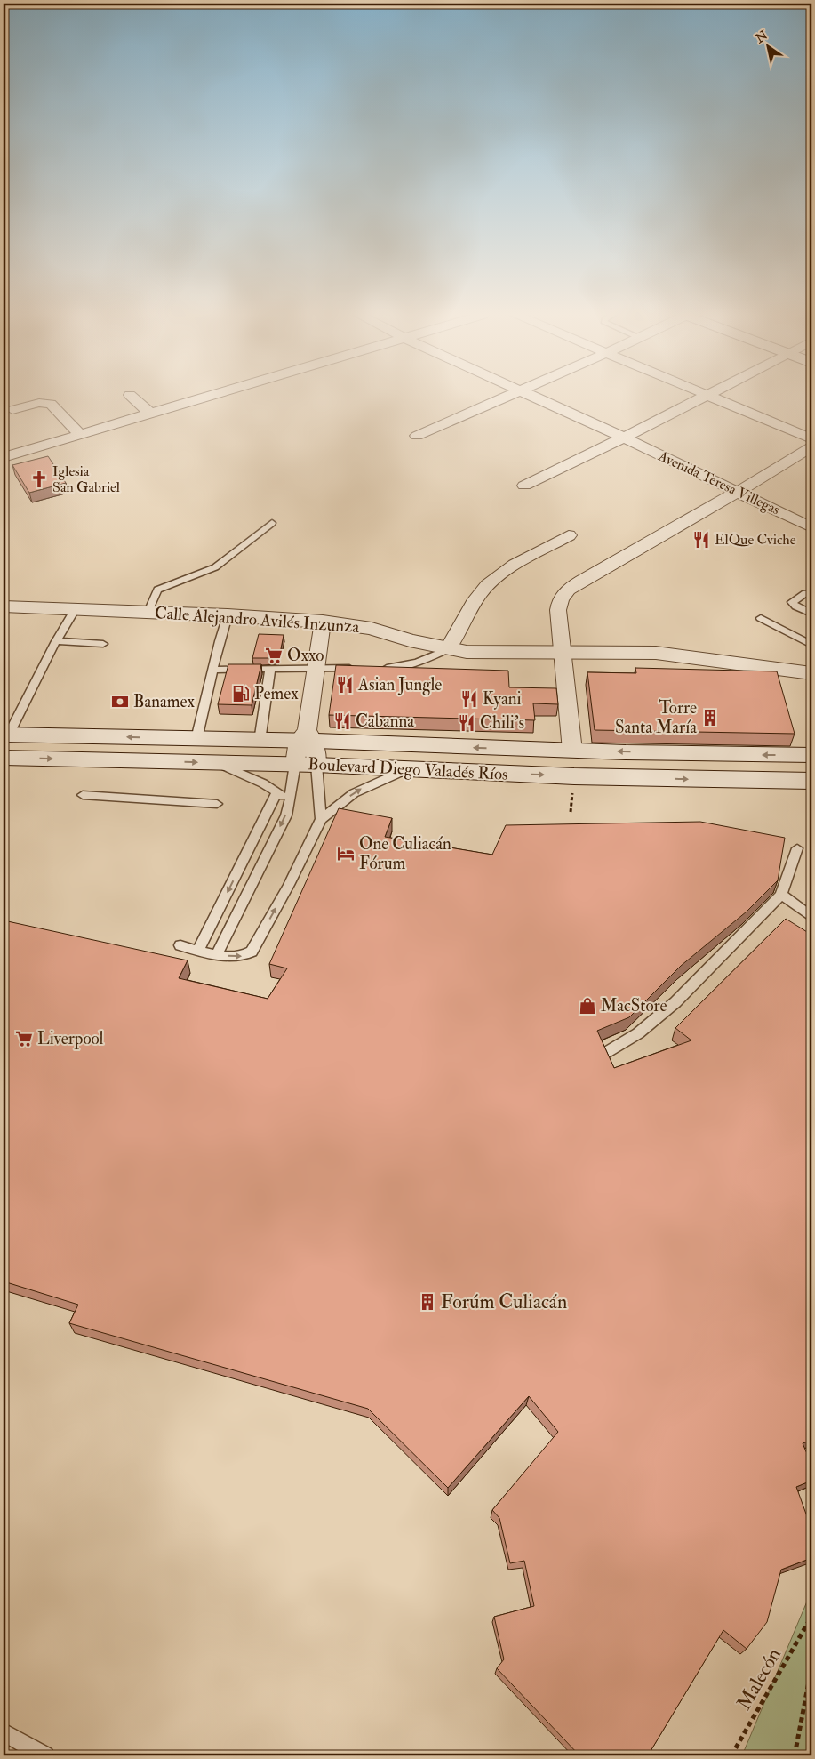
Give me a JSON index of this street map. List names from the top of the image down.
{
  "streets": {
    "main road": ["Calle Alejandro Avilés Inzunza", "Boulevard Diego Valadés Ríos"],
    "street": ["Avenida Teresa Villegas"],
    "path": ["Malecón"]
  },
  "places": {
    "church": ["Iglesia San Gabriel"],
    "restaurant": [
      "ElQue Cviche",
      "Asian Jungle",
      "Kyani",
      "Cabanna",
      "Chili's"
    ],
    "supermarket": ["Oxxo", "Liverpool"],
    "fuel station": ["Pemex"],
    "bank": ["Banamex"],
    "building": ["Torre Santa María", "Forúm Culiacán"],
    "hotel": ["One Culiacán Fórum"],
    "shop": ["MacStore"]
  },
  "north": "top left"
}
